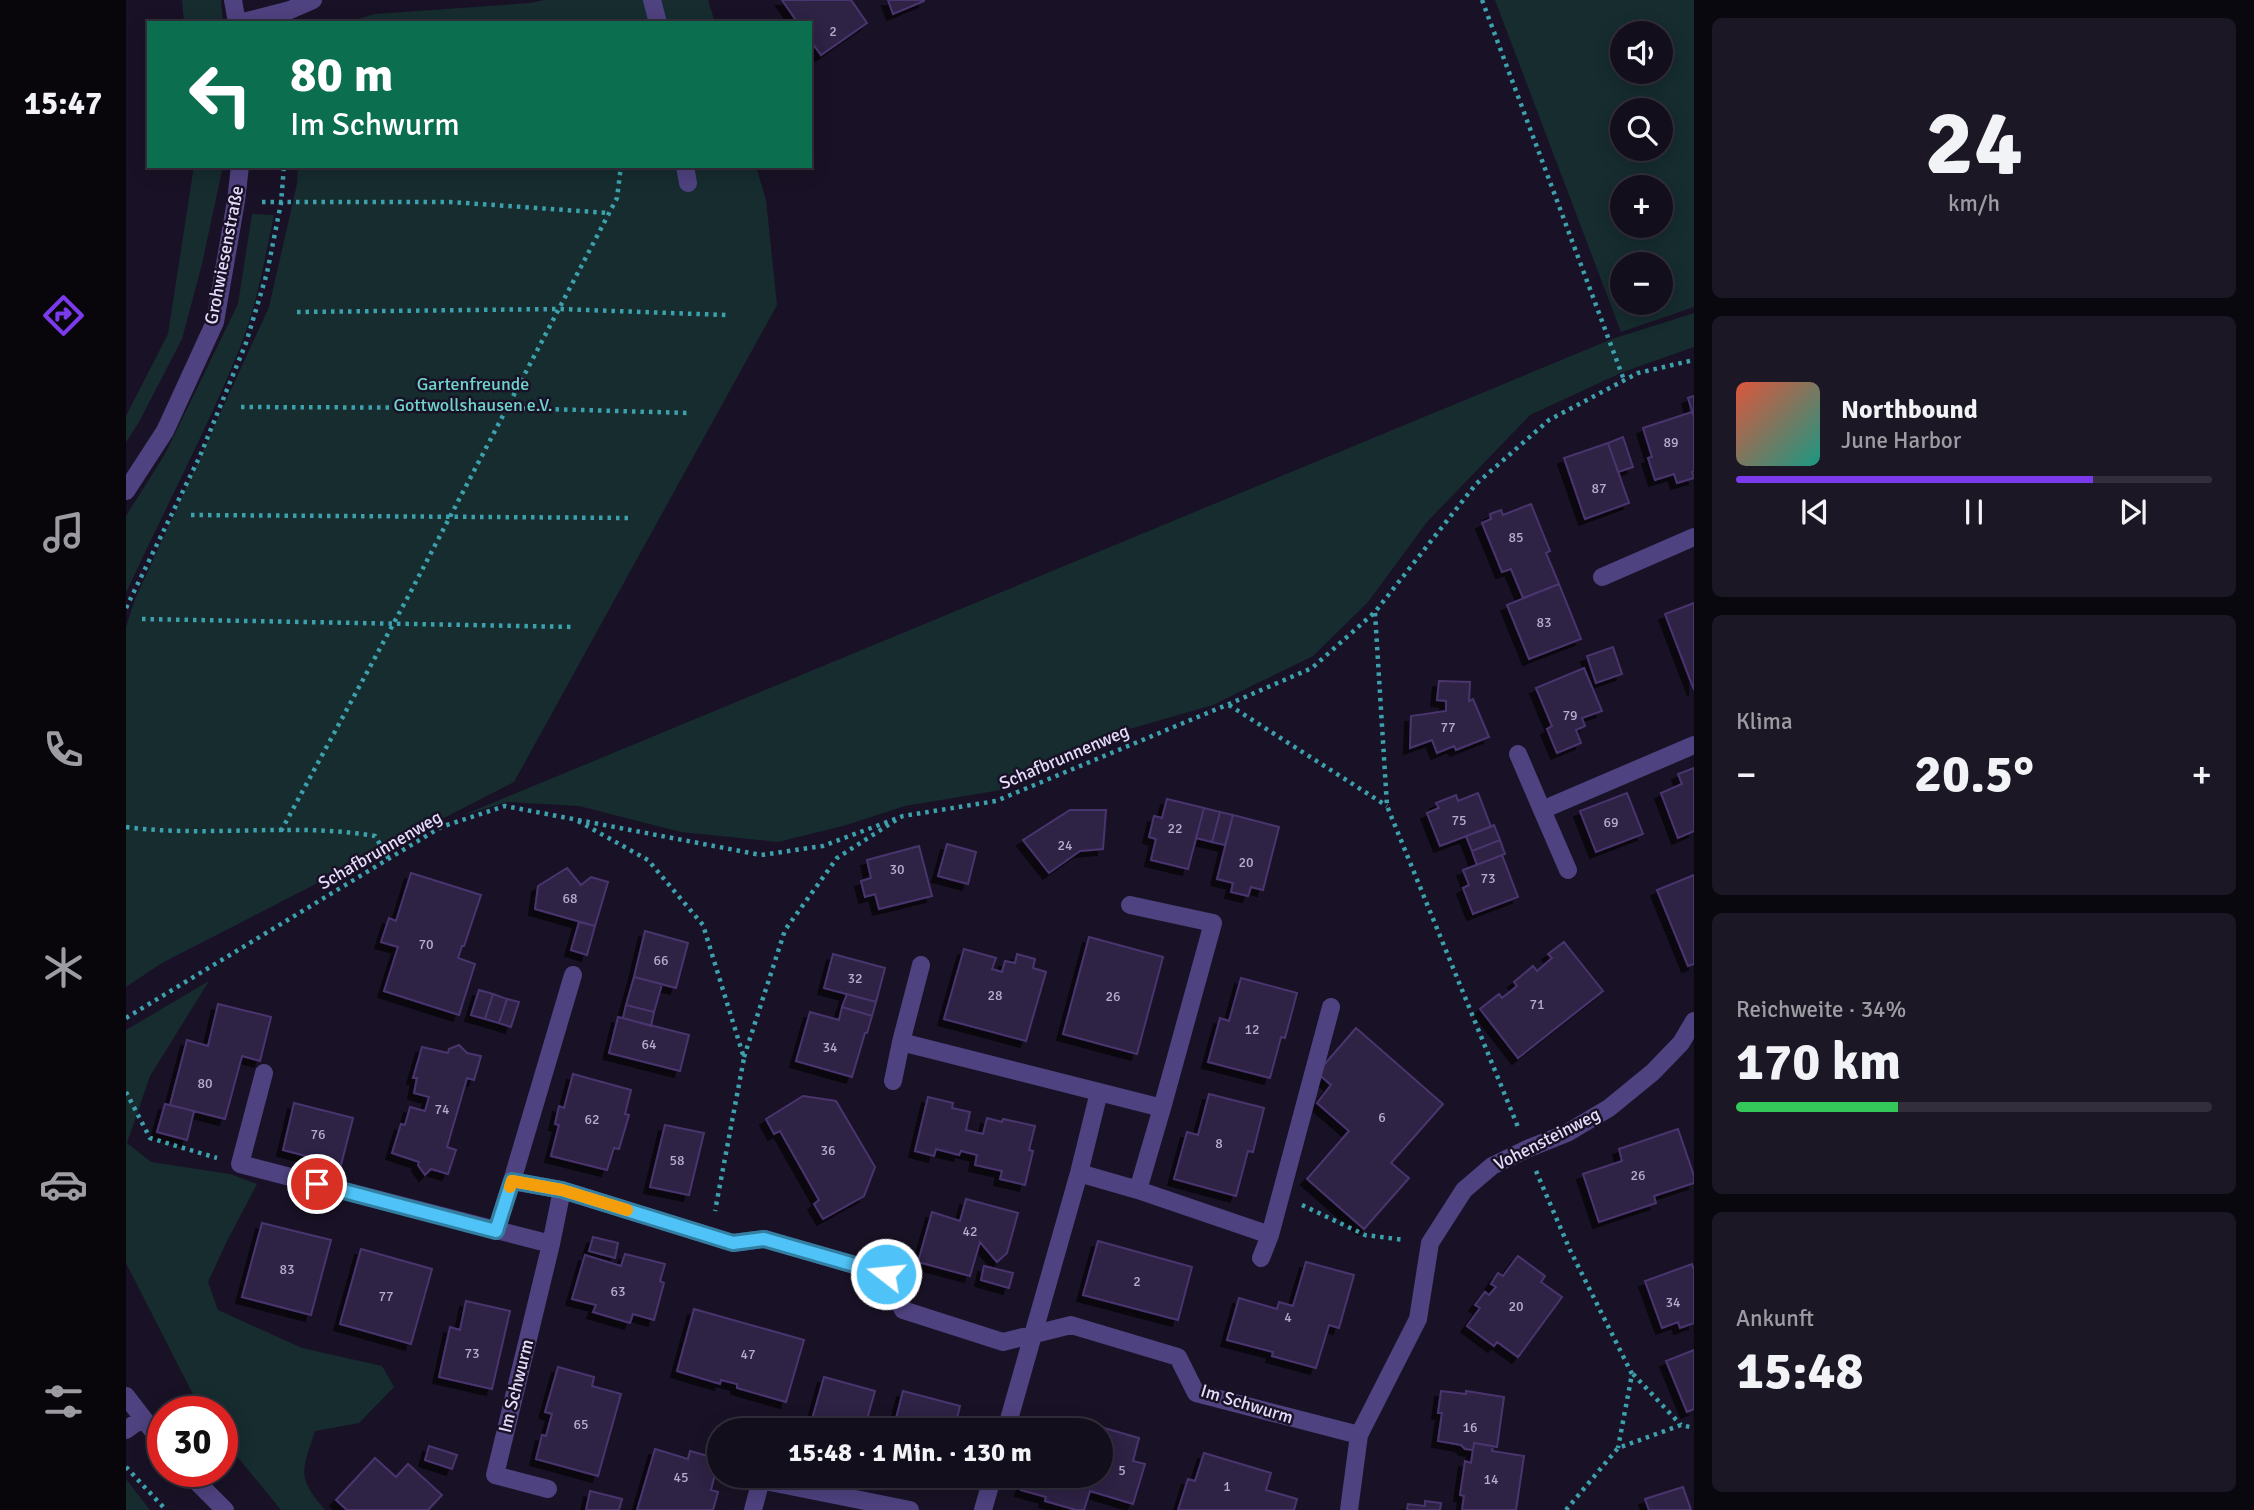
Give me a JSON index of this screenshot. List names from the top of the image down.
{
  "streets": {
    "street": ["Grohwiesenstraße", "Vohensteinweg", "Im Schwurm"],
    "path": ["Schafbrunnenweg"]
  },
  "crossings": [
    ["Vohensteinweg", "Im Schwurm"]
  ],
  "parks": ["Gartenfreunde Gottwollshausen e.V."],
  "house_numbers": [
    "2",
    "89",
    "87",
    "85",
    "83",
    "79",
    "77",
    "75",
    "69",
    "22",
    "24",
    "20",
    "30",
    "73",
    "68",
    "70",
    "66",
    "32",
    "28",
    "26",
    "71",
    "12",
    "64",
    "34",
    "80",
    "74",
    "6",
    "62",
    "76",
    "8",
    "36",
    "58",
    "26",
    "42",
    "83",
    "2",
    "63",
    "77",
    "34",
    "20",
    "4",
    "73",
    "47",
    "65",
    "16",
    "5",
    "45",
    "14",
    "1"
  ],
  "page": {
    "tabs": "15:47",
    "tile": [
      ["24", "km/h"],
      "Klima",
      ["Reichweite · 34%", "170 km"],
      ["Ankunft", "15:48"]
    ],
    "map_buttons": ["+", "−"],
    "turn": ["80 m", "Im Schwurm"],
    "song": ["Northbound", "June Harbor"],
    "heat": ["−", "20.5°", "+"],
    "limit": "30",
    "trip": "15:48 · 1 Min. · 130 m"
  }
}
